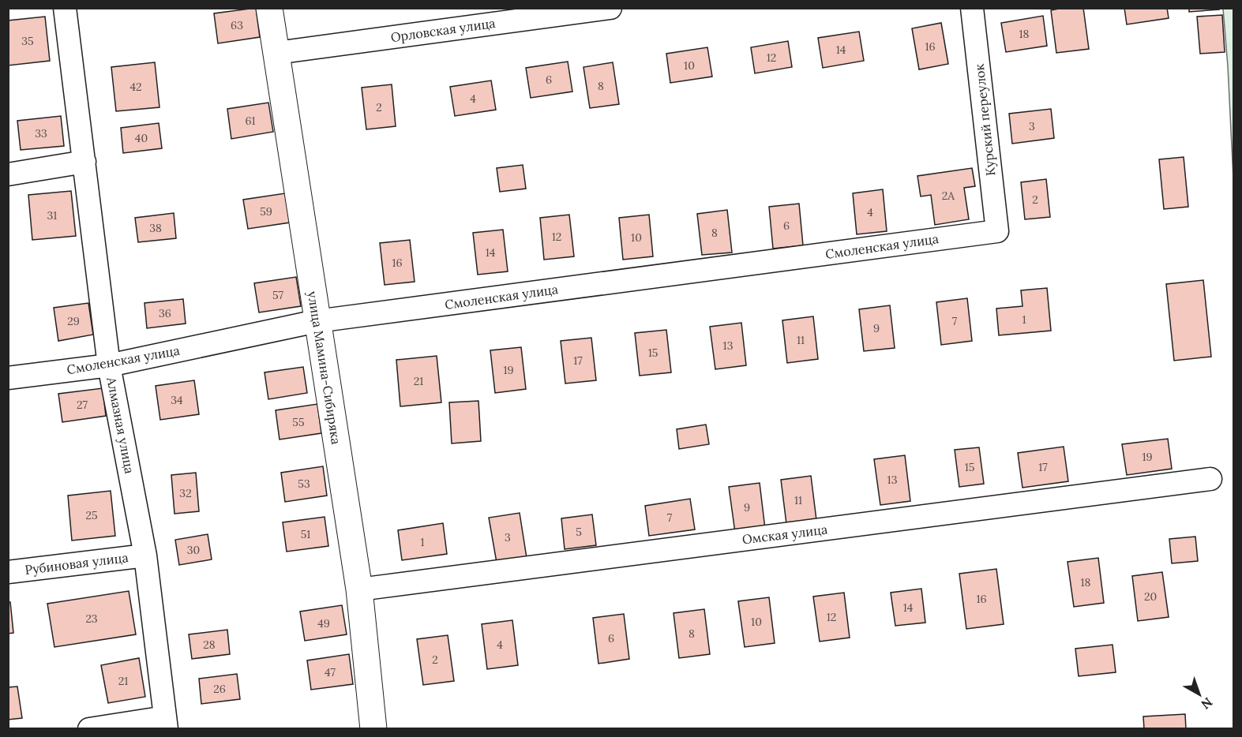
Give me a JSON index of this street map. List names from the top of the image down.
{
  "streets": {
    "street": [
      "Орловская улица",
      "Курский переулок",
      "Смоленская улица",
      "улица Мамина-Сибиряка",
      "Алмазная улица",
      "Омская улица",
      "Рубиновая улица"
    ]
  },
  "crossings": [
    ["Орловская улица", "улица Мамина-Сибиряка"],
    ["Курский переулок", "Смоленская улица"],
    ["Смоленская улица", "улица Мамина-Сибиряка"],
    ["Смоленская улица", "Алмазная улица"],
    ["улица Мамина-Сибиряка", "Омская улица"],
    ["Алмазная улица", "Рубиновая улица"]
  ],
  "house_numbers": [
    "63",
    "18",
    "35",
    "16",
    "14",
    "12",
    "10",
    "6",
    "8",
    "42",
    "4",
    "2",
    "61",
    "3",
    "33",
    "40",
    "2А",
    "2",
    "59",
    "4",
    "31",
    "6",
    "38",
    "8",
    "12",
    "10",
    "14",
    "16",
    "57",
    "36",
    "1",
    "29",
    "7",
    "9",
    "11",
    "13",
    "15",
    "17",
    "19",
    "21",
    "34",
    "27",
    "55",
    "19",
    "15",
    "17",
    "13",
    "53",
    "32",
    "11",
    "9",
    "25",
    "7",
    "5",
    "51",
    "3",
    "1",
    "30",
    "18",
    "20",
    "16",
    "14",
    "12",
    "23",
    "10",
    "49",
    "8",
    "6",
    "28",
    "4",
    "2",
    "47",
    "21",
    "26"
  ],
  "north": "bottom right"
}
